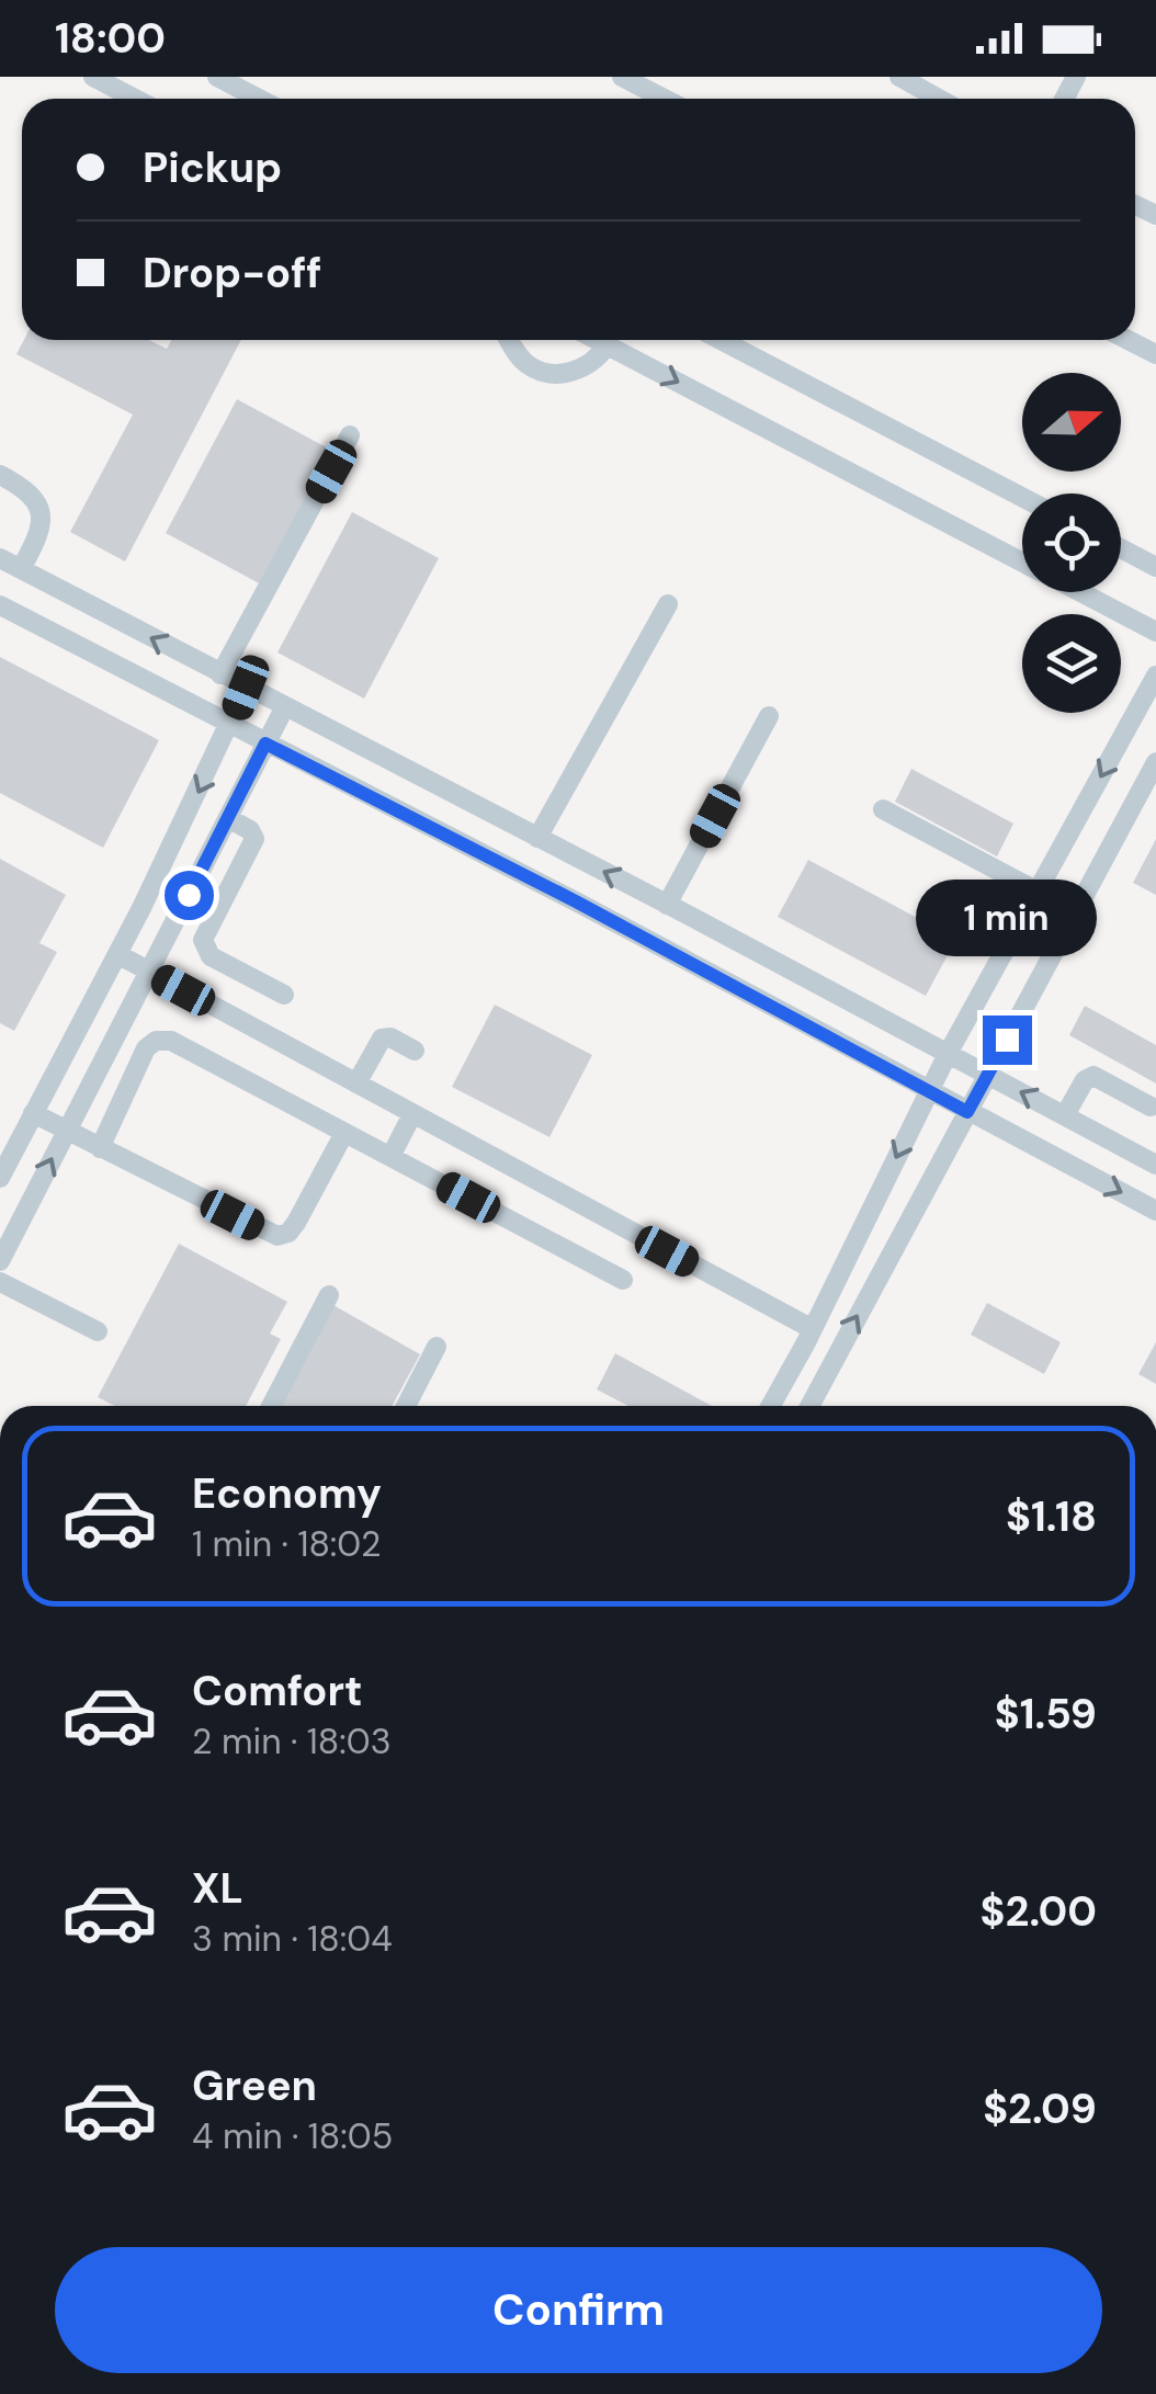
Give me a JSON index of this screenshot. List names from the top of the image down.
{
  "north": "right",
  "page": {
    "status": "18:00",
    "banner": ["Pickup", "Drop-off"],
    "bubble": "1 min",
    "list": [
      {
        "name": "Economy",
        "note": "1 min · 18:02",
        "value": "$1.18"
      },
      {
        "name": "Comfort",
        "note": "2 min · 18:03",
        "value": "$1.59"
      },
      {
        "name": "XL",
        "note": "3 min · 18:04",
        "value": "$2.00"
      },
      {
        "name": "Green",
        "note": "4 min · 18:05",
        "value": "$2.09"
      }
    ],
    "buttons": "Confirm"
  }
}
